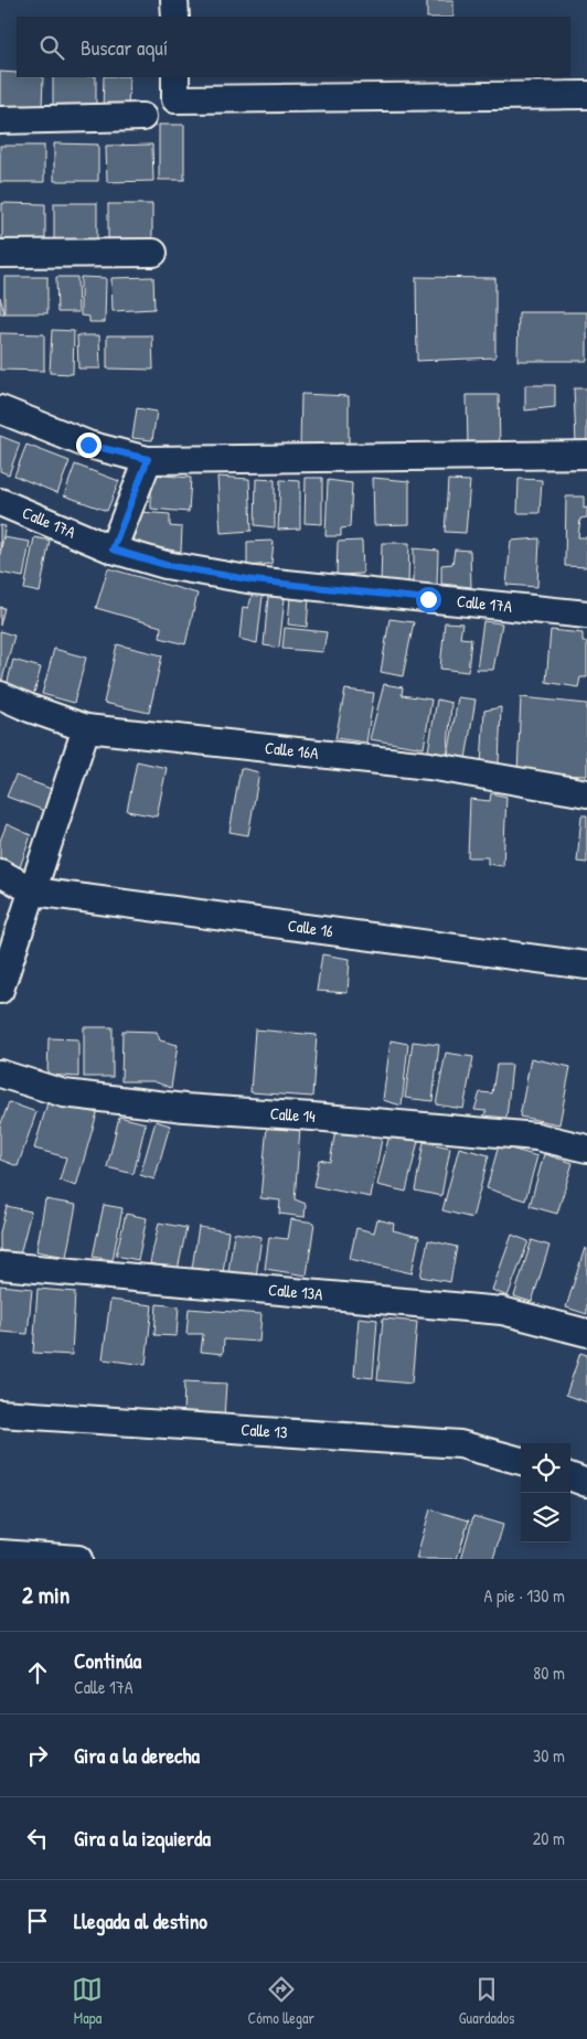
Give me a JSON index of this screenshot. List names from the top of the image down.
{
  "streets": {
    "street": [
      "Calle 17A",
      "Calle 16A",
      "Calle 16",
      "Calle 14",
      "Calle 13A",
      "Calle 13"
    ]
  },
  "page": {
    "search": "Buscar aquí",
    "heading": ["2 min", "A pie · 130 m"],
    "list": [
      ["Continúa", "Calle 17A", "80 m"],
      ["Gira a la derecha", "30 m"],
      ["Gira a la izquierda", "20 m"],
      "Llegada al destino"
    ],
    "nav": ["Mapa", "Cómo llegar", "Guardados"]
  }
}
